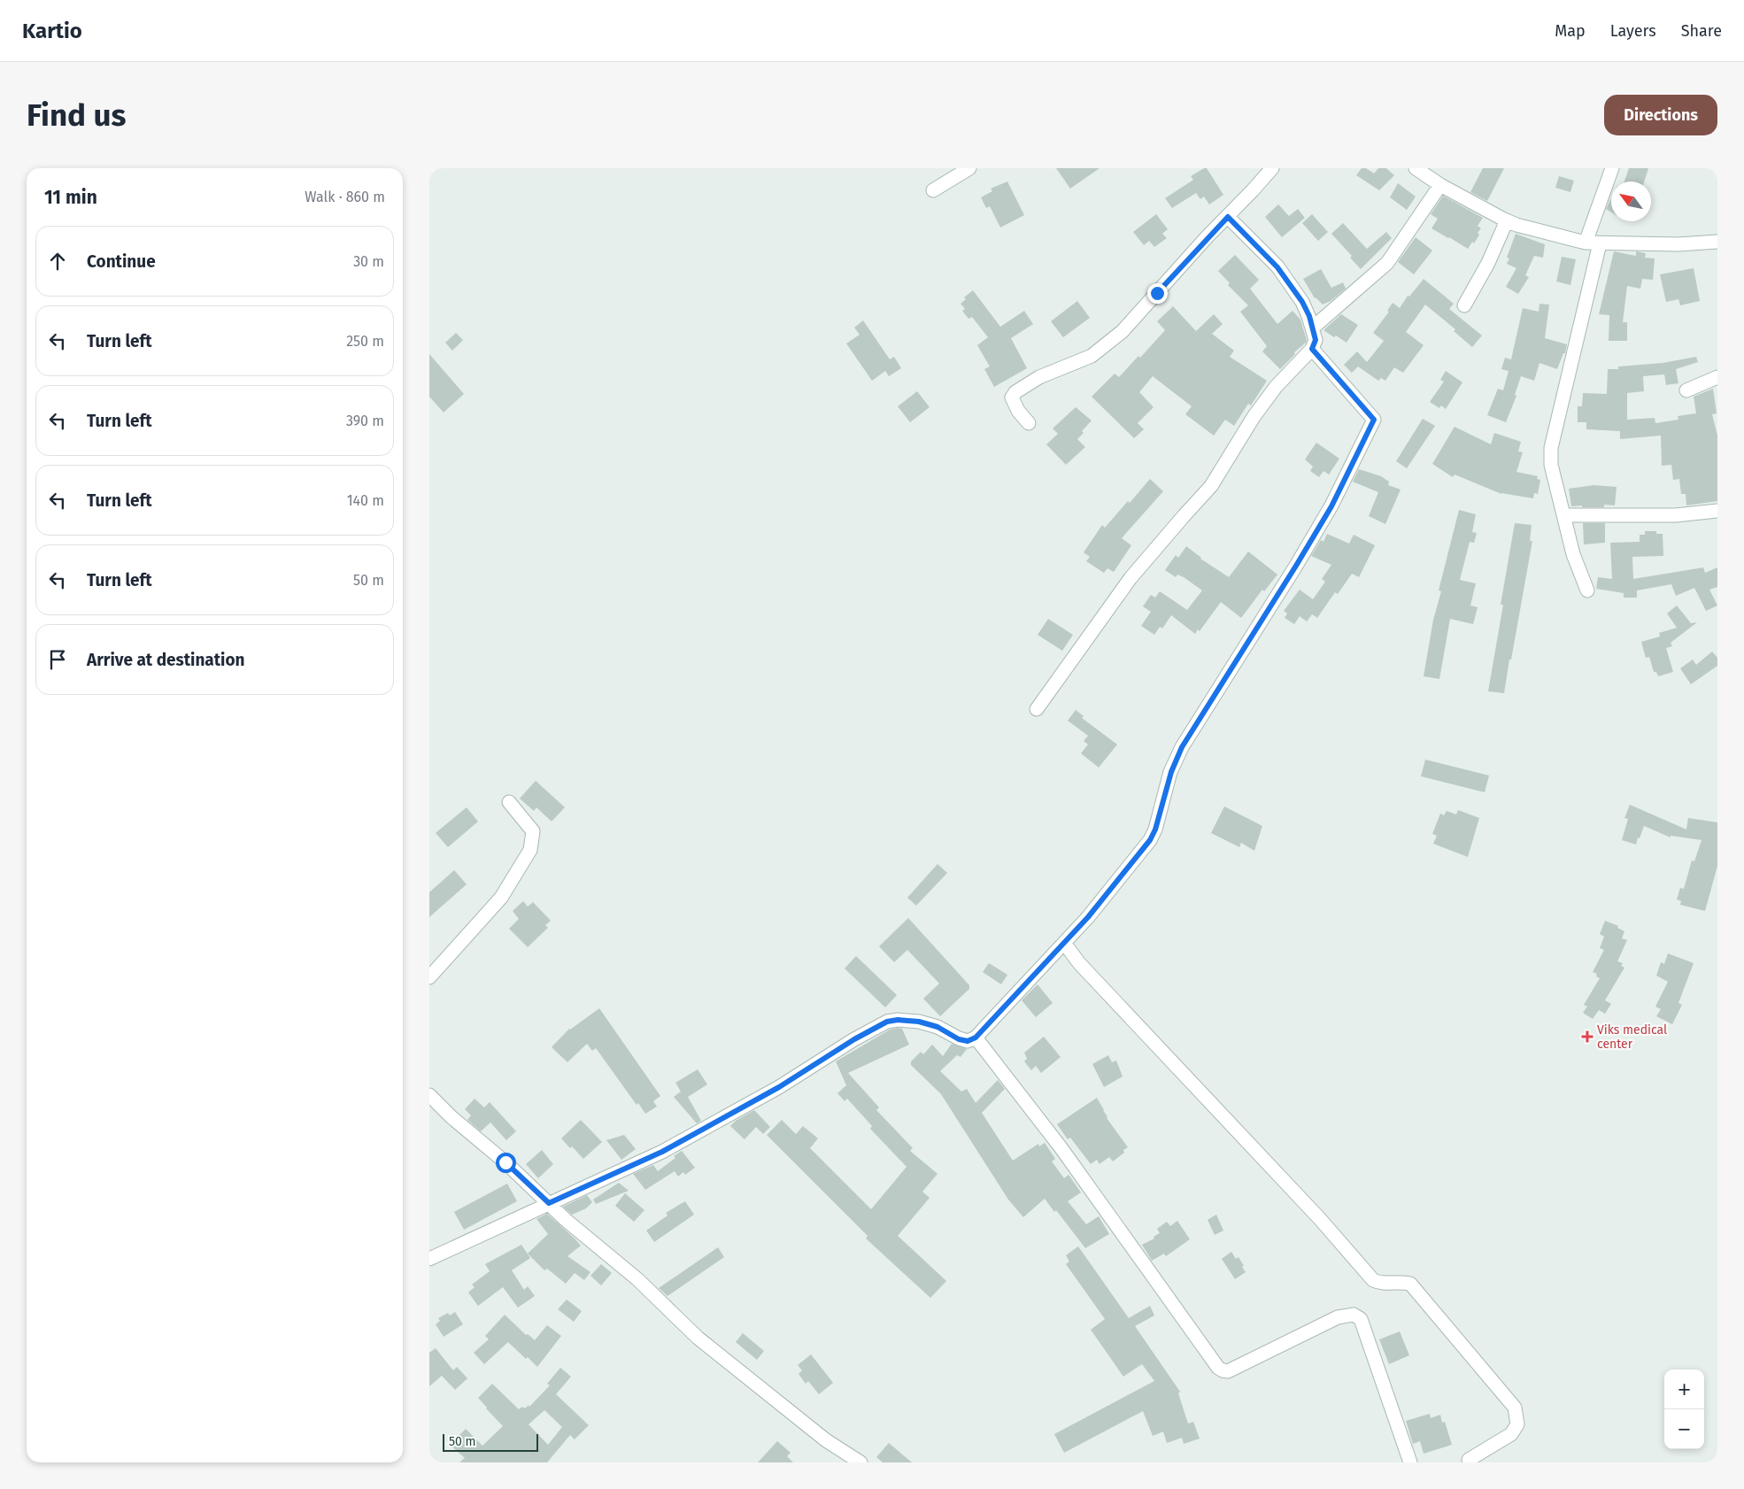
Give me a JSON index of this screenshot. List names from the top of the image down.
{
  "places": {
    "health": ["Viks medical center"]
  },
  "scale_bar": "50 m",
  "north": "top left",
  "page": {
    "header": "Kartio",
    "nav": ["Map", "Layers", "Share"],
    "buttons": "Directions",
    "title": "Find us",
    "heading": ["11 min", "Walk · 860 m"],
    "list": [
      ["Continue", "30 m"],
      ["Turn left", "250 m"],
      ["Turn left", "390 m"],
      ["Turn left", "140 m"],
      ["Turn left", "50 m"],
      "Arrive at destination"
    ],
    "map_buttons": ["+", "−"],
    "scale": "50 m"
  }
}
